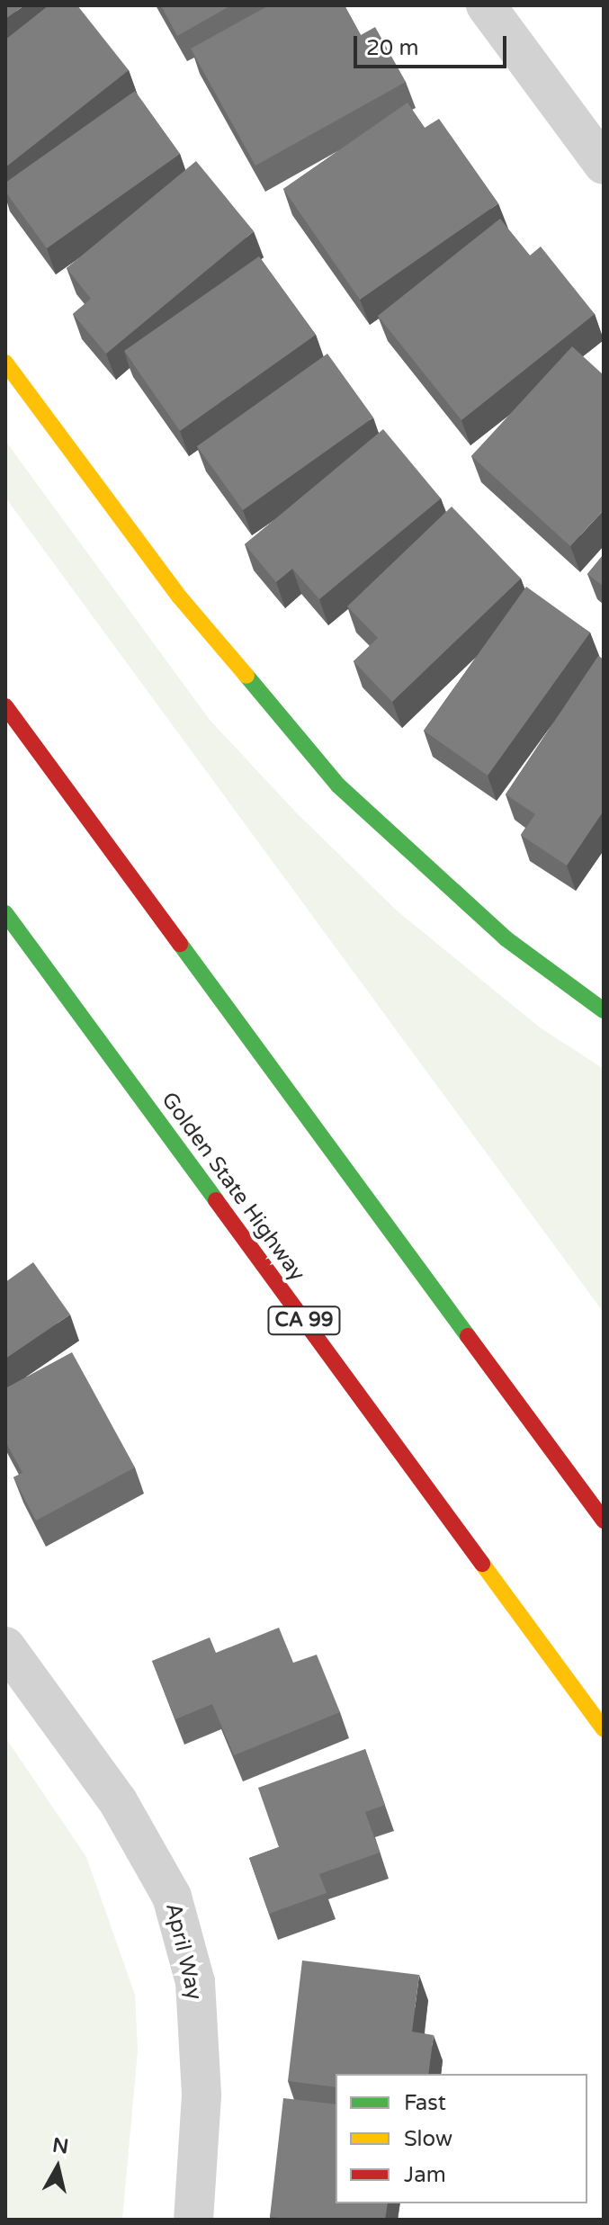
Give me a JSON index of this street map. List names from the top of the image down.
{
  "streets": {
    "main road": ["Golden State Highway", "CA 99"],
    "street": ["April Way"]
  },
  "legend": ["Fast", "Slow", "Jam"],
  "scale_bar": "20 m",
  "north": "top"
}
